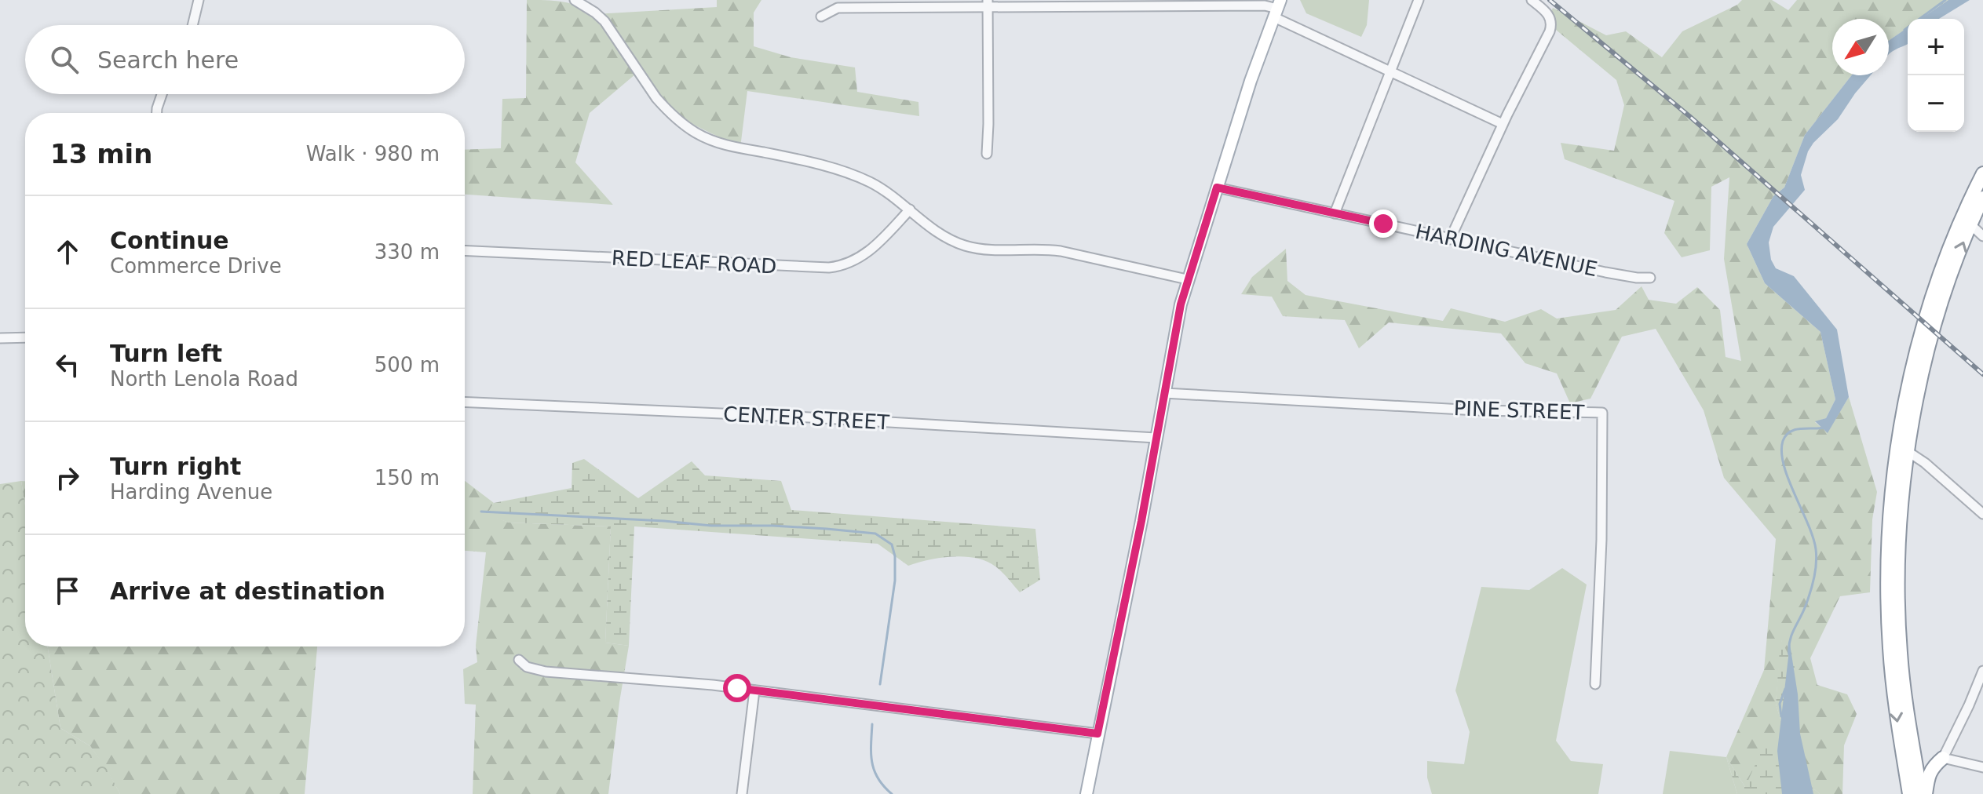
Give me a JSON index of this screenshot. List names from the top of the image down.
{
  "streets": {
    "street": [
      "HARDING AVENUE",
      "RED LEAF ROAD",
      "PINE STREET",
      "CENTER STREET"
    ]
  },
  "north": "bottom left",
  "page": {
    "map_buttons": ["+", "−"],
    "search": "Search here",
    "heading": ["13 min", "Walk · 980 m"],
    "list": [
      ["Continue", "Commerce Drive", "330 m"],
      ["Turn left", "North Lenola Road", "500 m"],
      ["Turn right", "Harding Avenue", "150 m"],
      "Arrive at destination"
    ]
  }
}
